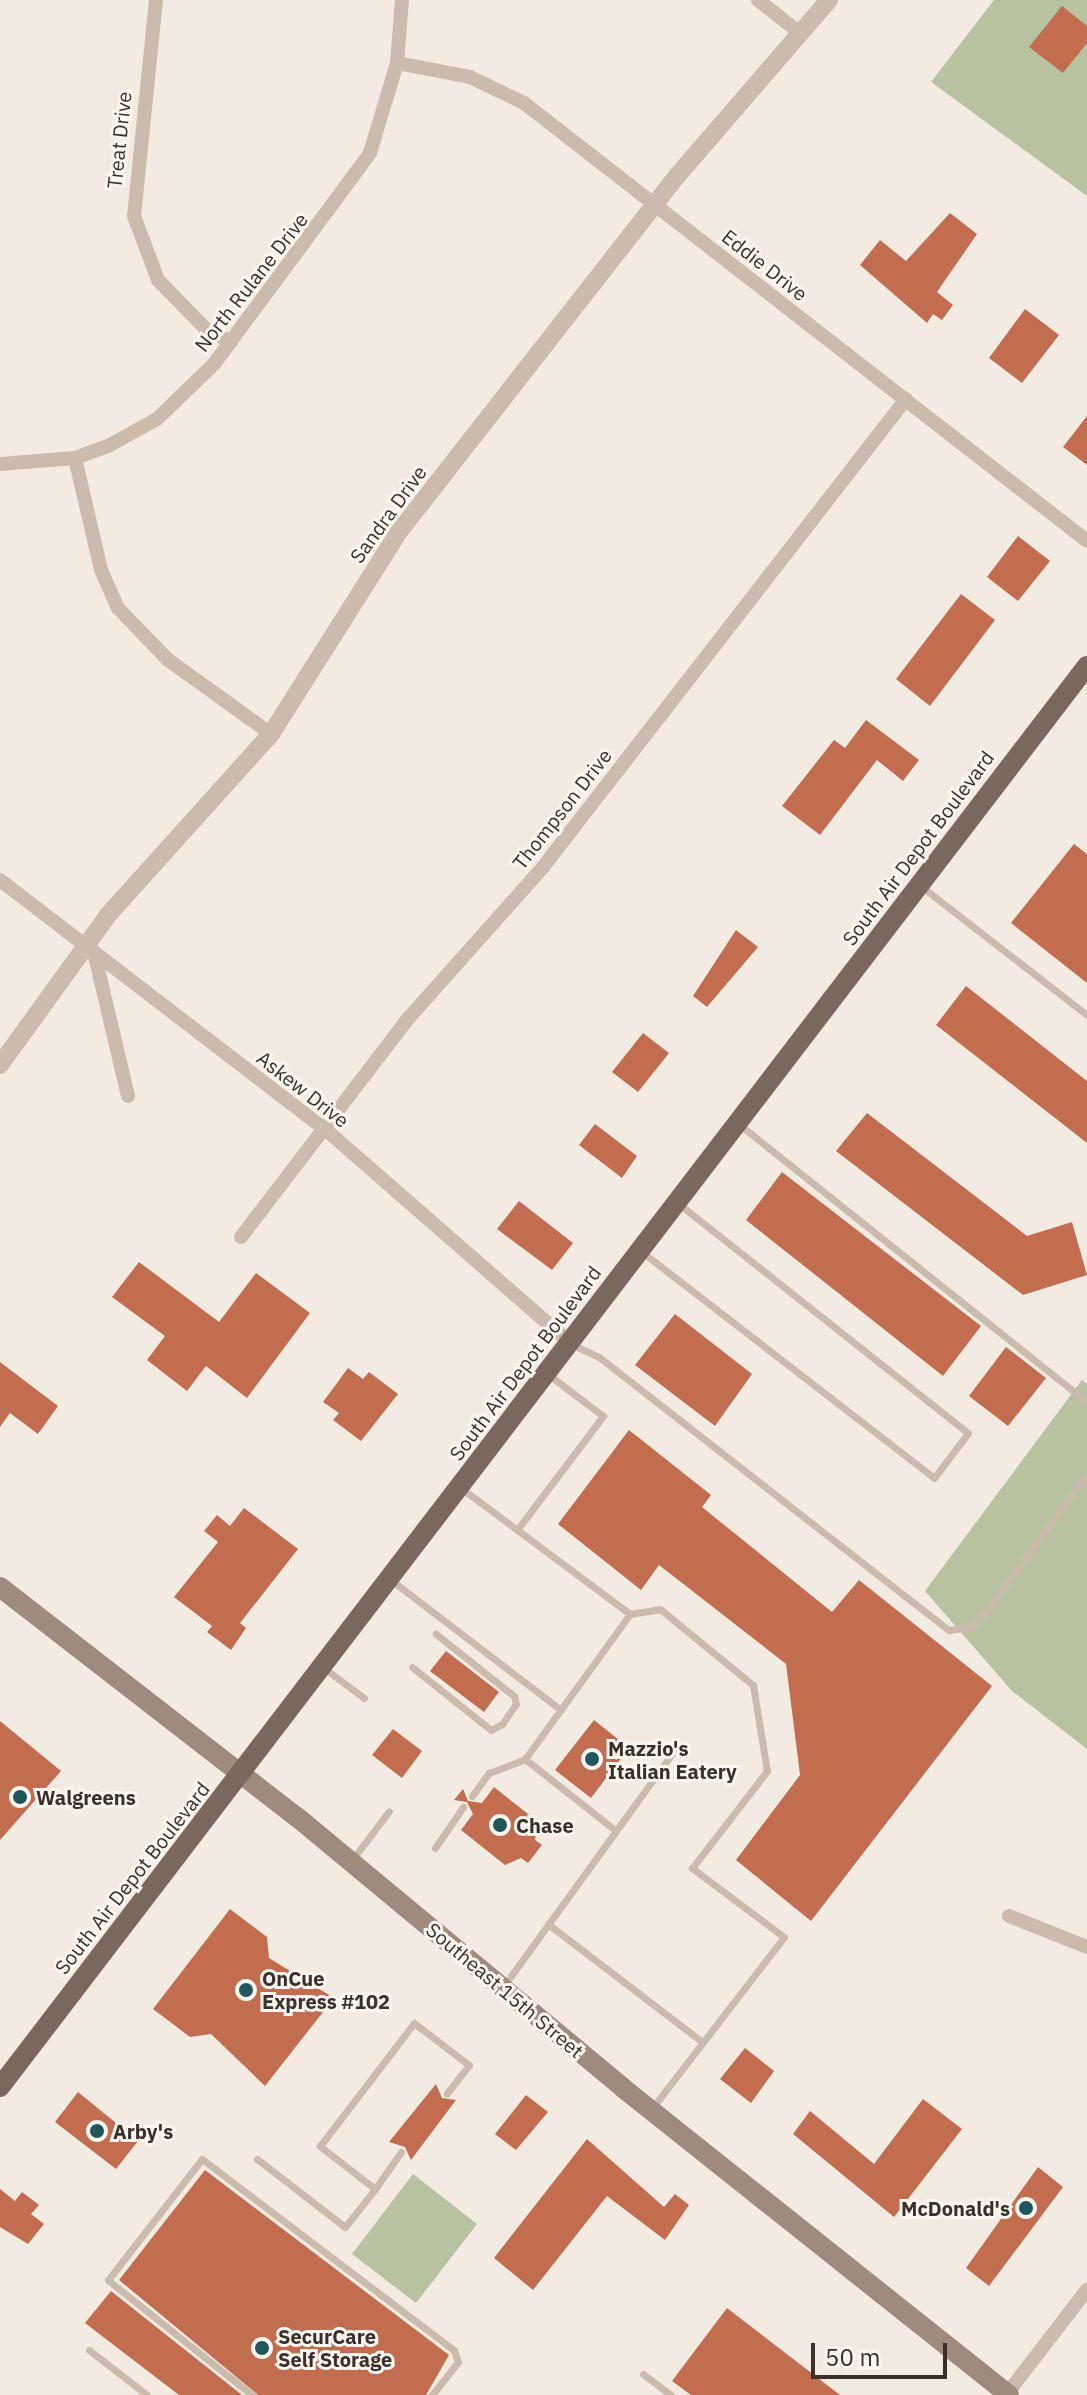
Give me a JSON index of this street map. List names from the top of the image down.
{
  "streets": {
    "main road": ["South Air Depot Boulevard", "Southeast 15th Street"],
    "street": [
      "Treat Drive",
      "Eddie Drive",
      "North Rulane Drive",
      "Sandra Drive",
      "Thompson Drive",
      "Askew Drive"
    ]
  },
  "crossings": [
    ["Treat Drive", "North Rulane Drive"],
    ["Eddie Drive", "North Rulane Drive"],
    ["Eddie Drive", "Sandra Drive"],
    ["Eddie Drive", "Thompson Drive"],
    ["Sandra Drive", "Askew Drive"],
    ["Thompson Drive", "Askew Drive"],
    ["South Air Depot Boulevard", "Askew Drive"],
    ["South Air Depot Boulevard", "Southeast 15th Street"]
  ],
  "places": [
    "Mazzio's Italian Eatery",
    "Walgreens",
    "Chase",
    "OnCue Express #102",
    "Arby's",
    "McDonald's",
    "SecurCare Self Storage"
  ],
  "scale_bar": "50 m"
}
